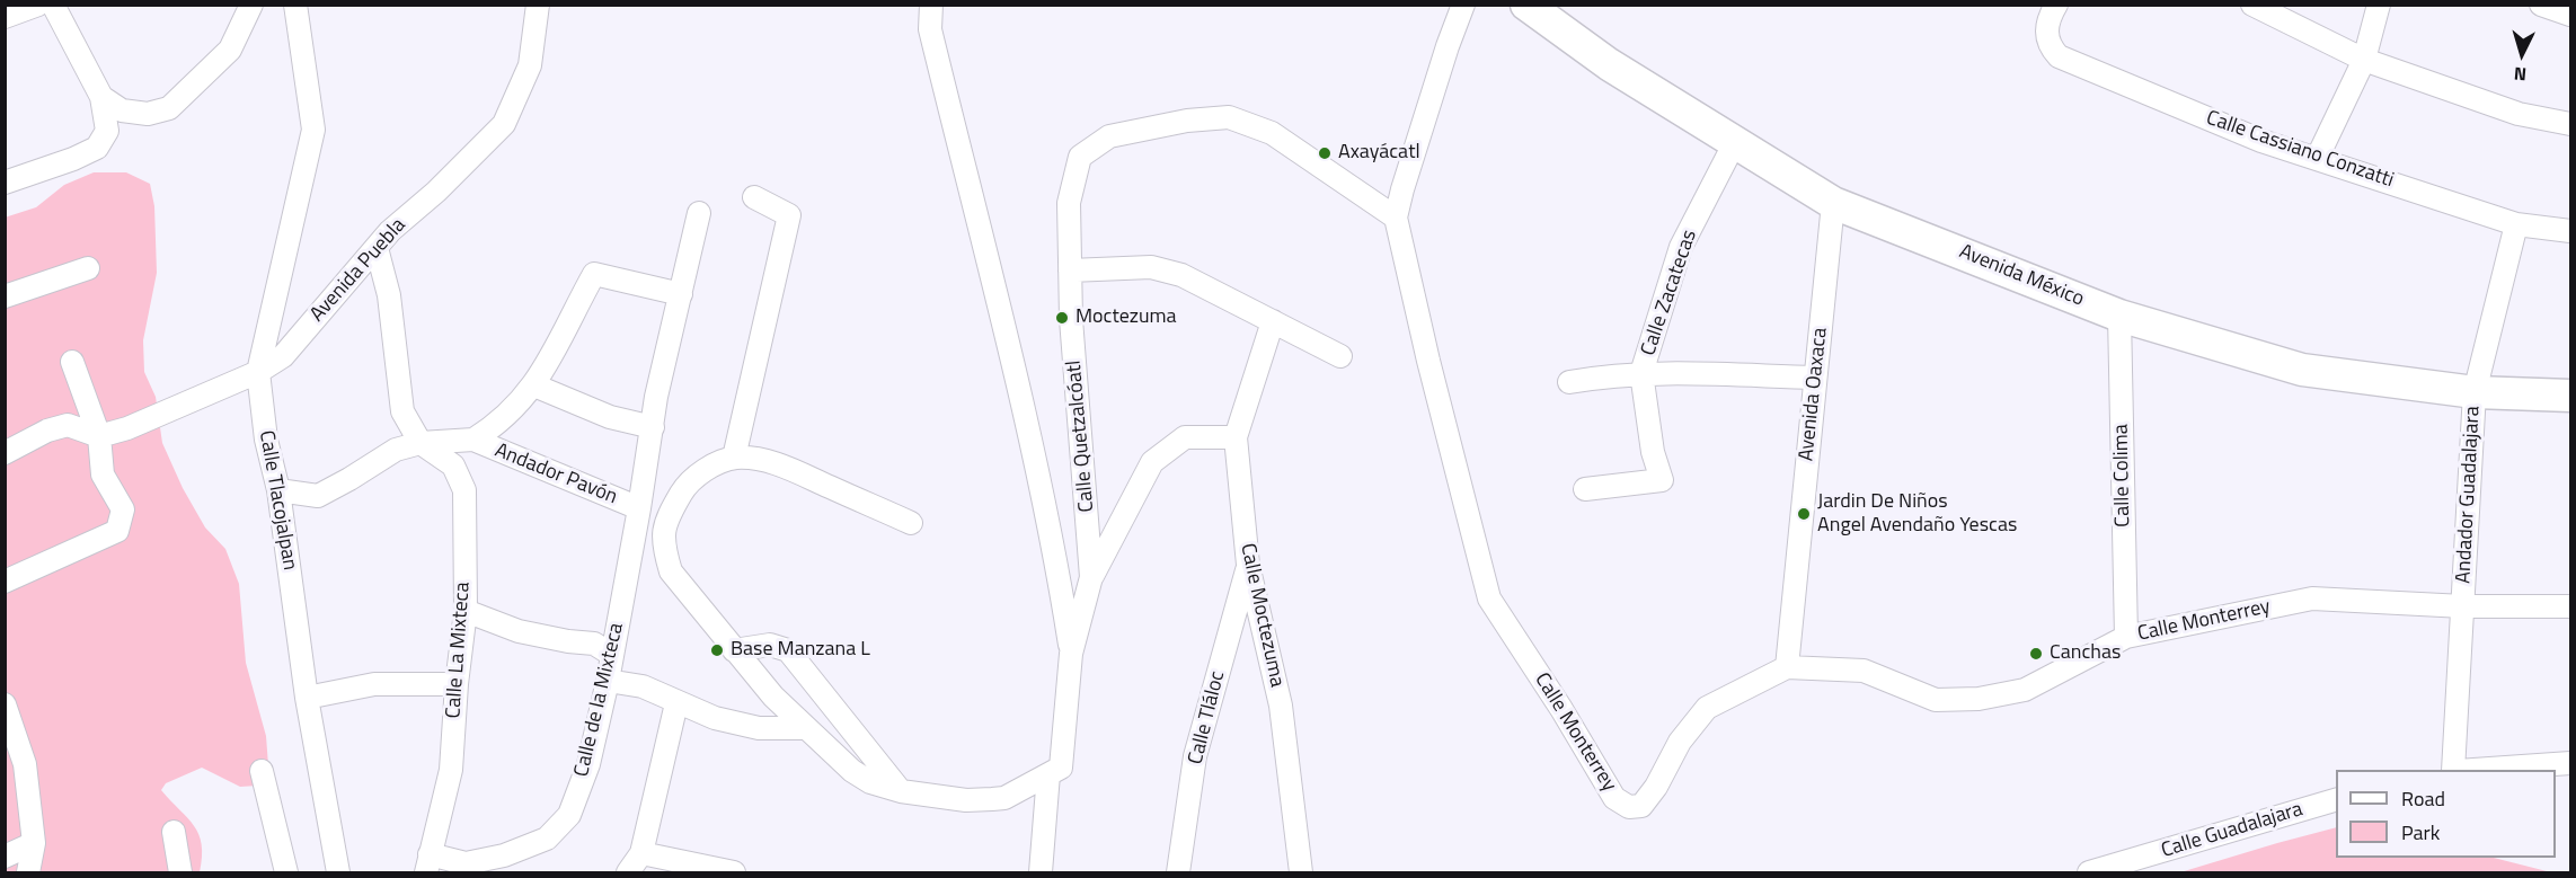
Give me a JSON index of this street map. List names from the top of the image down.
{
  "streets": {
    "street": [
      "Calle Cassiano Conzatti",
      "Avenida Puebla",
      "Avenida México",
      "Calle Zacatecas",
      "Avenida Oaxaca",
      "Calle Quetzalcóatl",
      "Andador Pavón",
      "Calle Colima",
      "Andador Guadalajara",
      "Calle Tlacojalpan",
      "Calle Moctezuma",
      "Calle Monterrey",
      "Calle La Mixteca",
      "Calle de la Mixteca",
      "Calle Tláloc",
      "Calle Guadalajara"
    ]
  },
  "crossings": [
    ["Calle Cassiano Conzatti", "Andador Guadalajara"],
    ["Avenida Puebla", "Calle Tlacojalpan"],
    ["Avenida Puebla", "Calle La Mixteca"],
    ["Avenida México", "Calle Zacatecas"],
    ["Avenida México", "Avenida Oaxaca"],
    ["Avenida México", "Calle Colima"],
    ["Avenida México", "Andador Guadalajara"],
    ["Avenida Oaxaca", "Calle Monterrey"],
    ["Calle Quetzalcóatl", "Calle Monterrey"],
    ["Andador Pavón", "Calle de la Mixteca"],
    ["Calle Colima", "Calle Monterrey"],
    ["Andador Guadalajara", "Calle Monterrey"],
    ["Calle Moctezuma", "Calle Tláloc"],
    ["Calle La Mixteca", "Calle de la Mixteca"]
  ],
  "places": [
    "Axayácatl",
    "Moctezuma",
    "Jardin De Niños Angel Avendaño Yescas",
    "Base Manzana L",
    "Canchas"
  ],
  "legend": ["Road", "Park"],
  "north": "bottom"
}
